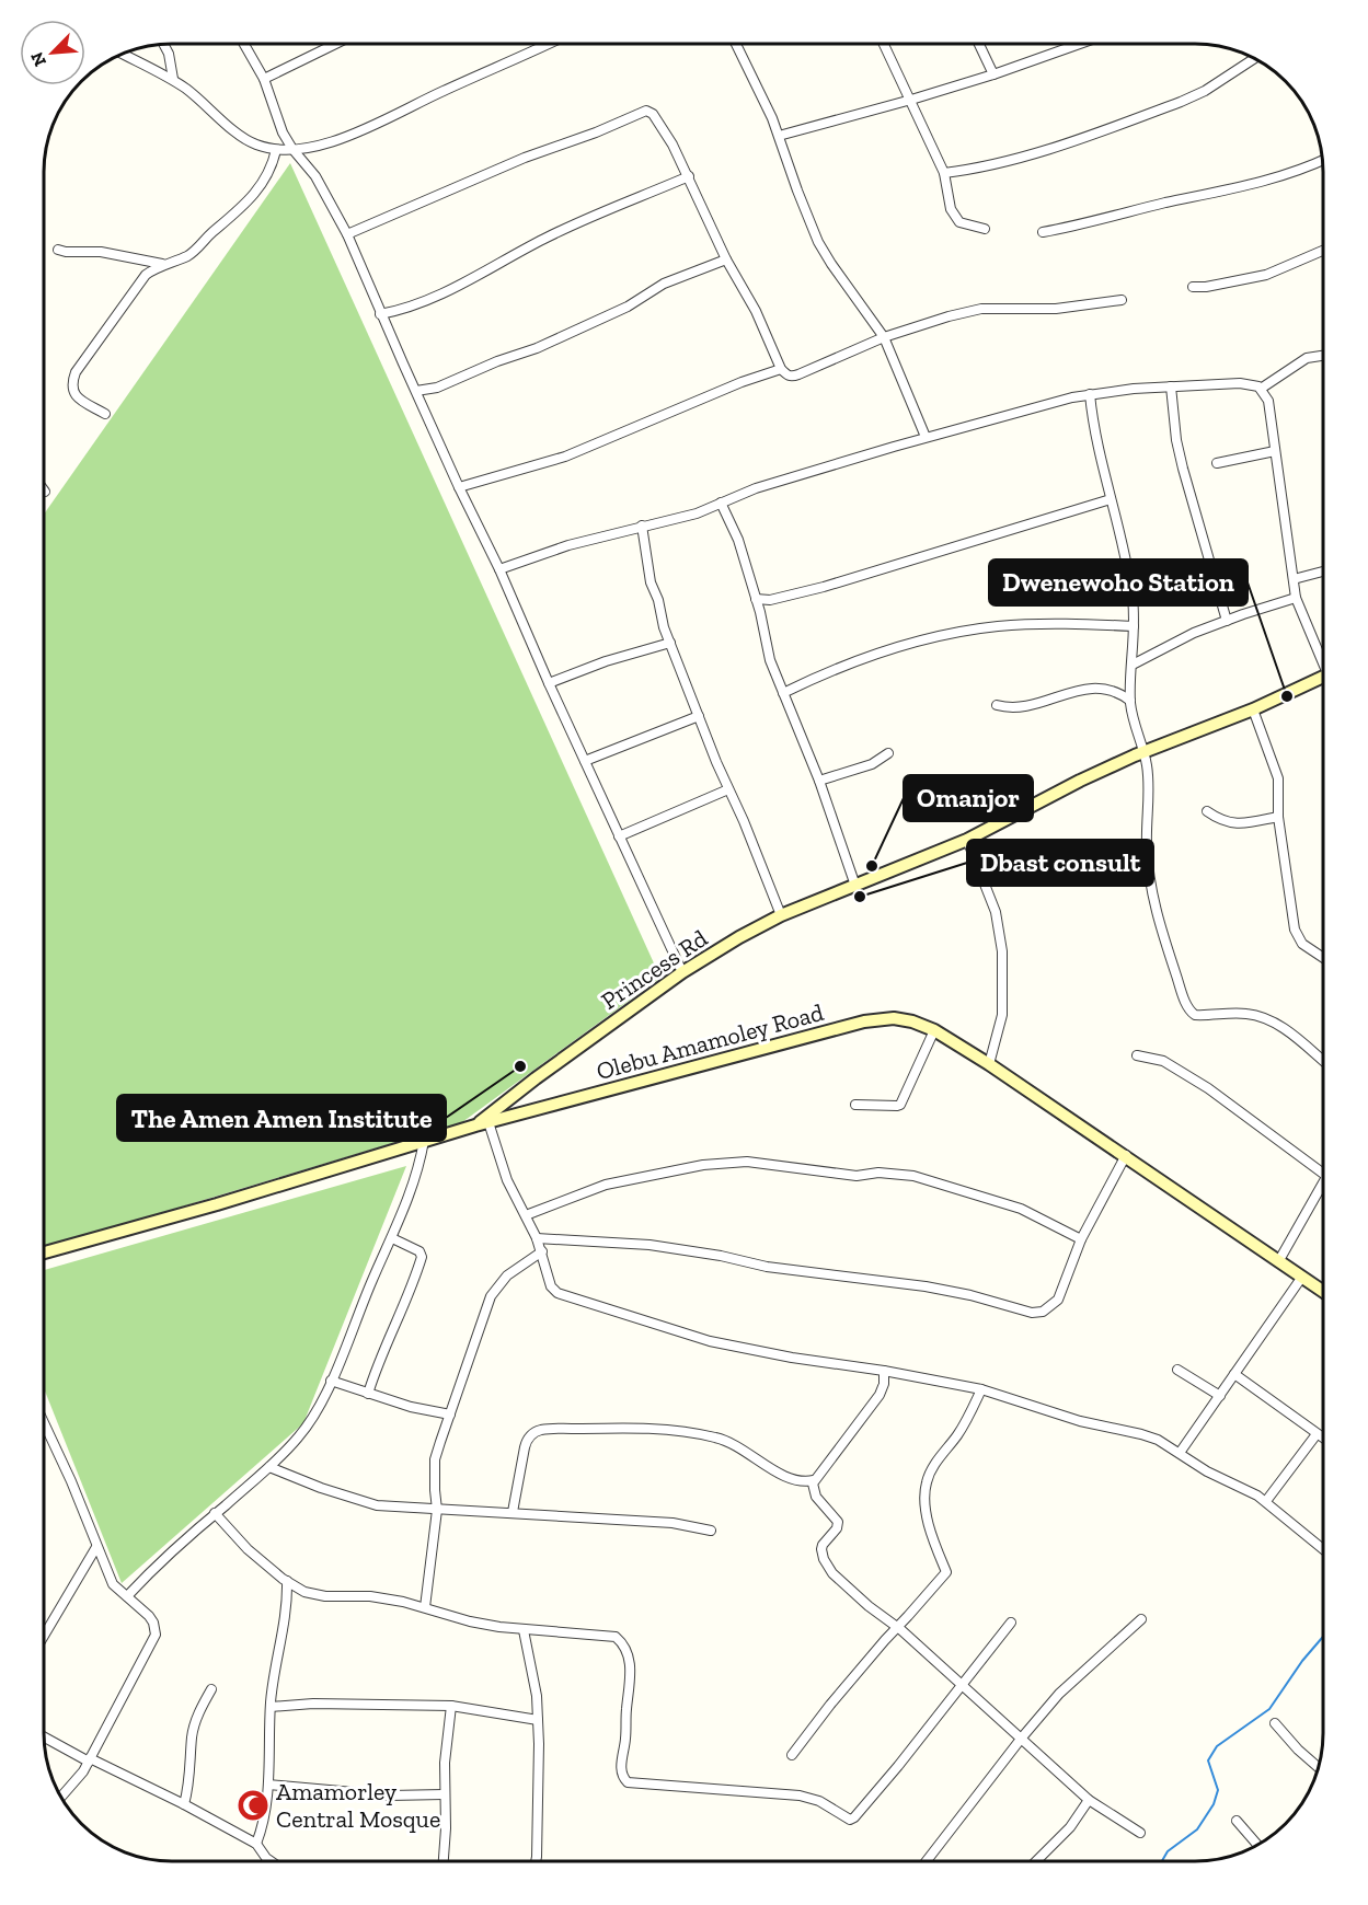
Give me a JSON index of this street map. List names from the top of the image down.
{
  "streets": {
    "street": ["Princess Rd", "Olebu Amamoley Road"]
  },
  "crossings": [
    ["Princess Rd", "Olebu Amamoley Road"]
  ],
  "places": {
    "other": [
      "Dwenewoho Station",
      "Omanjor",
      "Dbast consult",
      "The Amen Amen Institute"
    ],
    "mosque": ["Amamorley Central Mosque"]
  },
  "north": "bottom left"
}
